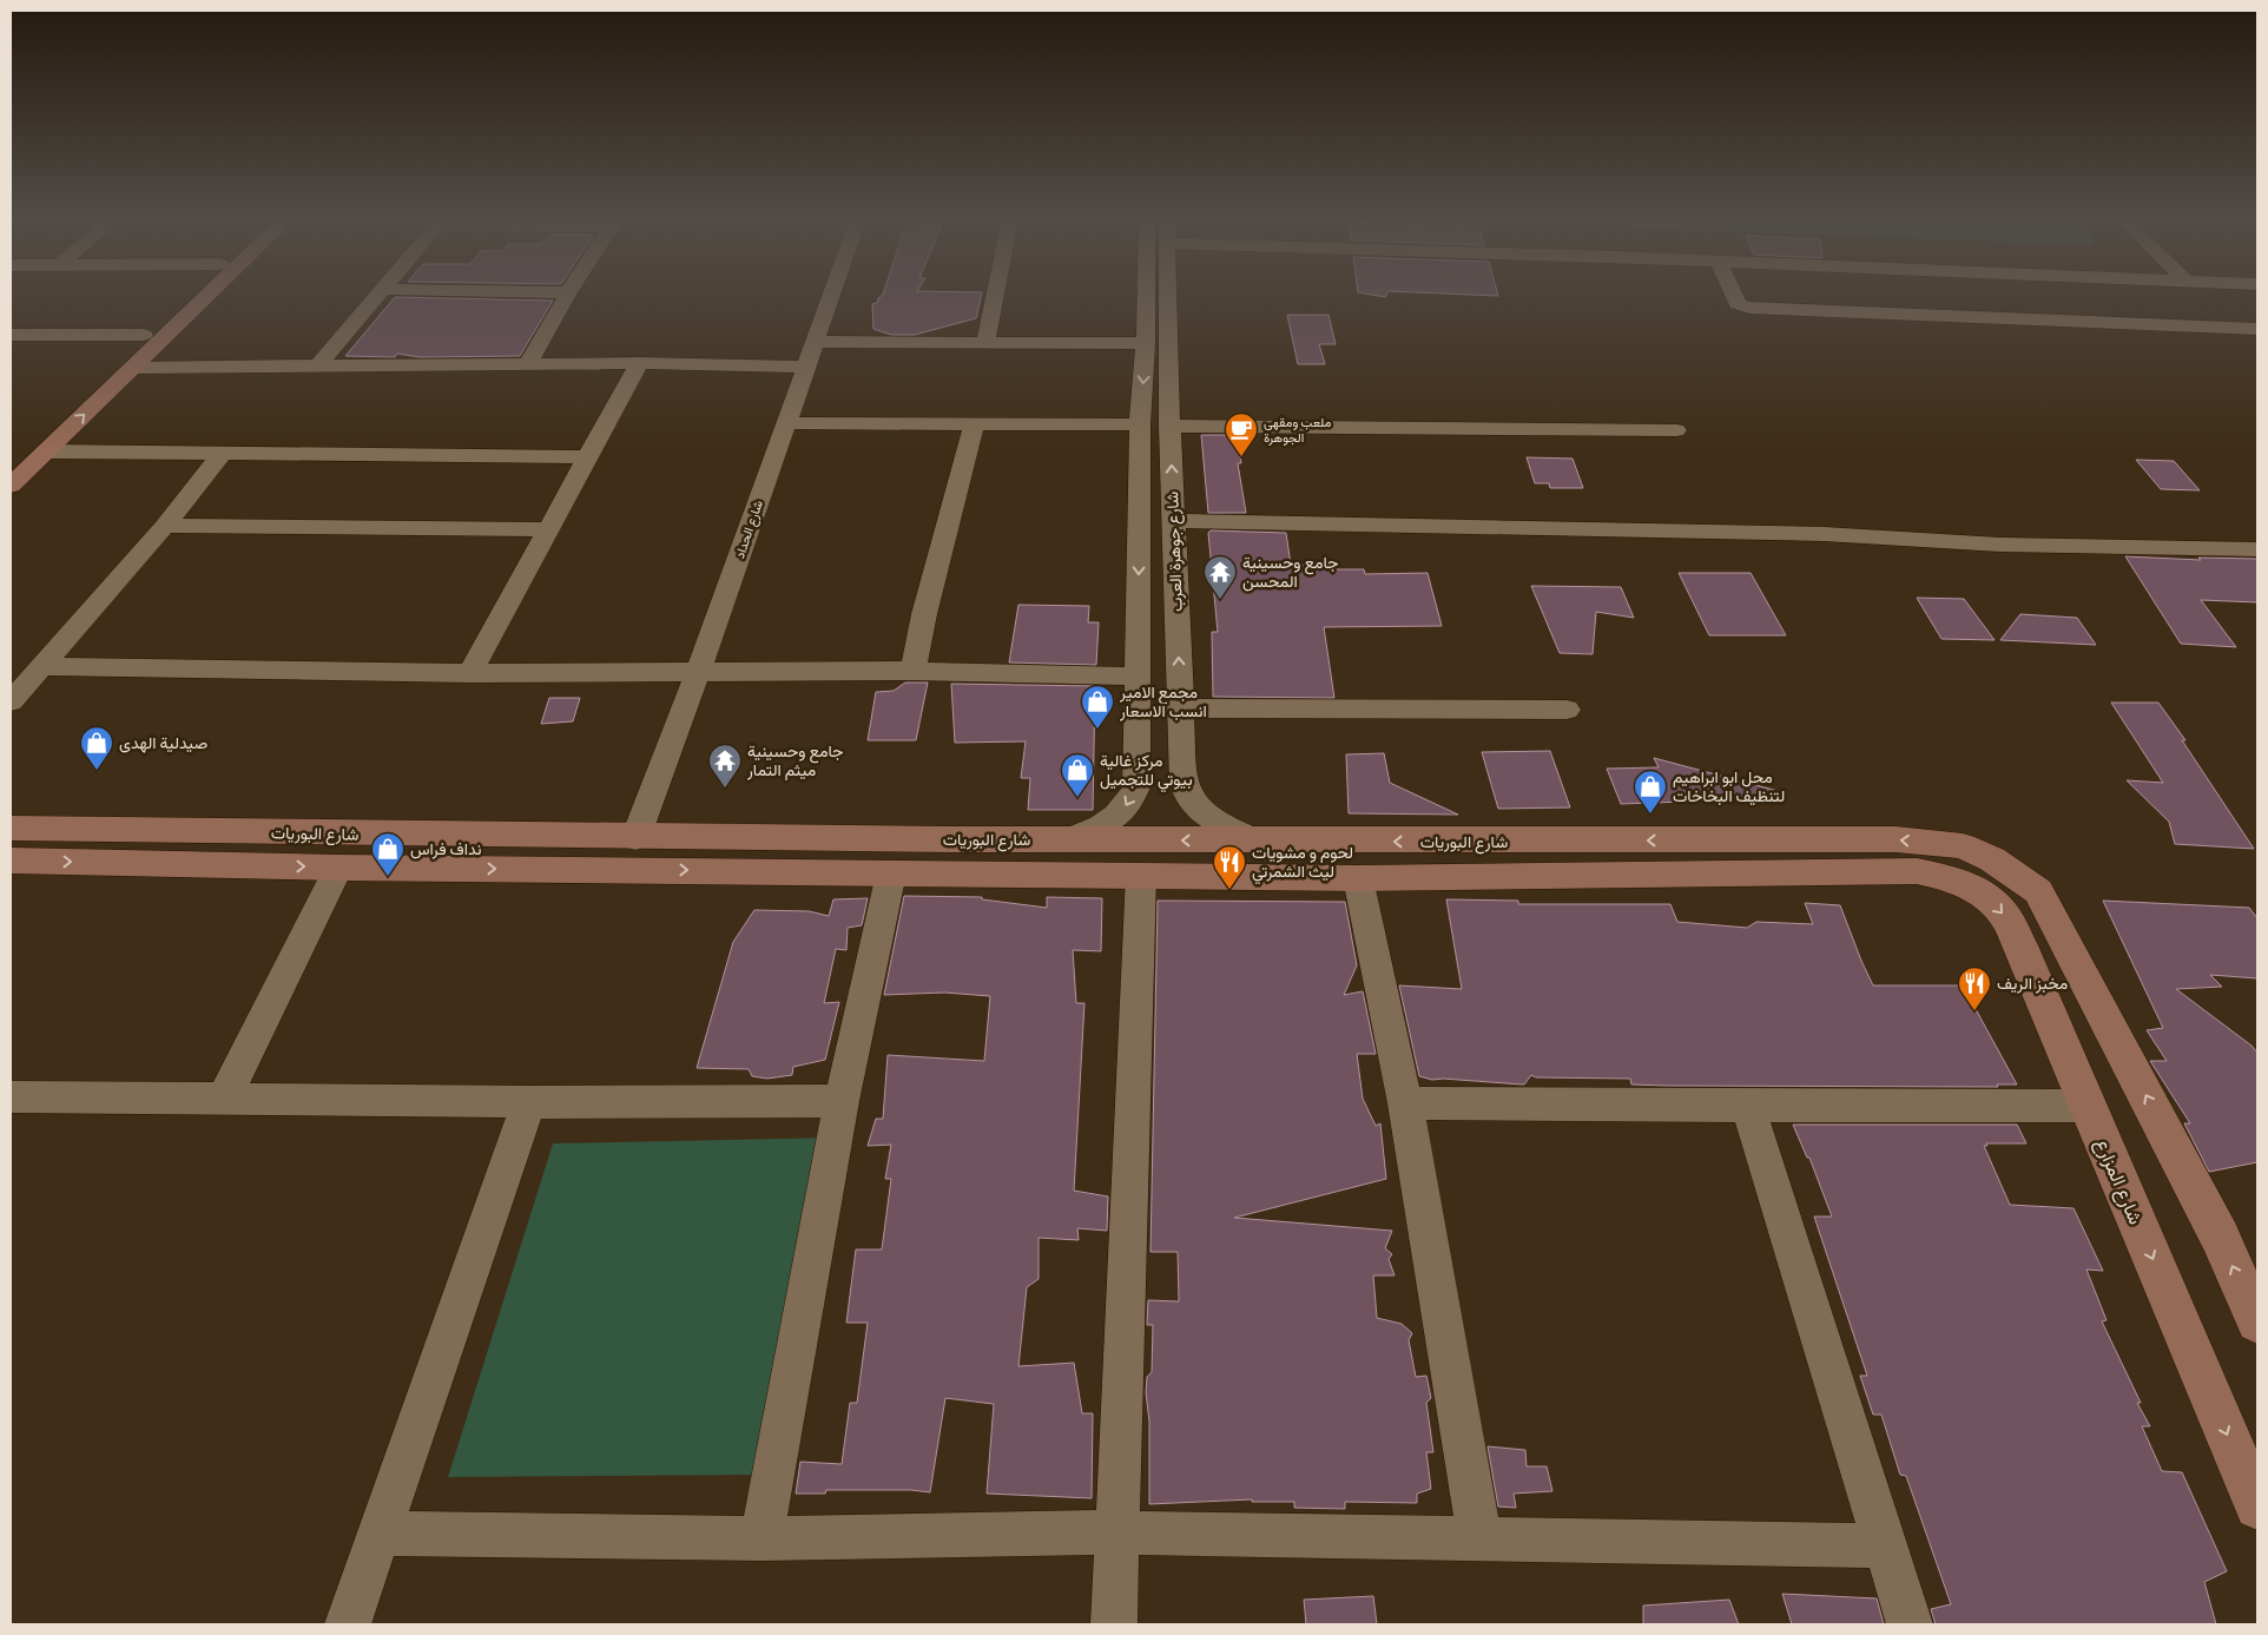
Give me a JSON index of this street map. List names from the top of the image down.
{
  "streets": {
    "street": [
      "شارع الحداد",
      "شارع جوهرة العرب",
      "شارع البوريات",
      "شارع المزارع"
    ]
  },
  "crossings": [
    ["شارع الحداد", "شارع البوريات"],
    ["شارع جوهرة العرب", "شارع البوريات"],
    ["شارع البوريات", "شارع المزارع"]
  ],
  "places": {
    "cafe": ["ملعب ومقهى الجوهرة"],
    "temple": ["جامع وحسينية المحسن", "جامع وحسينية ميثم التمار"],
    "shop": [
      "مجمع الامير انسب الاسعار",
      "صيدلية الهدى",
      "مركز غالية بيوتي للتجميل",
      "محل ابو ابراهيم لتنظيف البخاخات",
      "نداف فراس"
    ],
    "restaurant": ["لحوم و مشويات ليث الشمرتي", "مخبز الريف"]
  }
}
